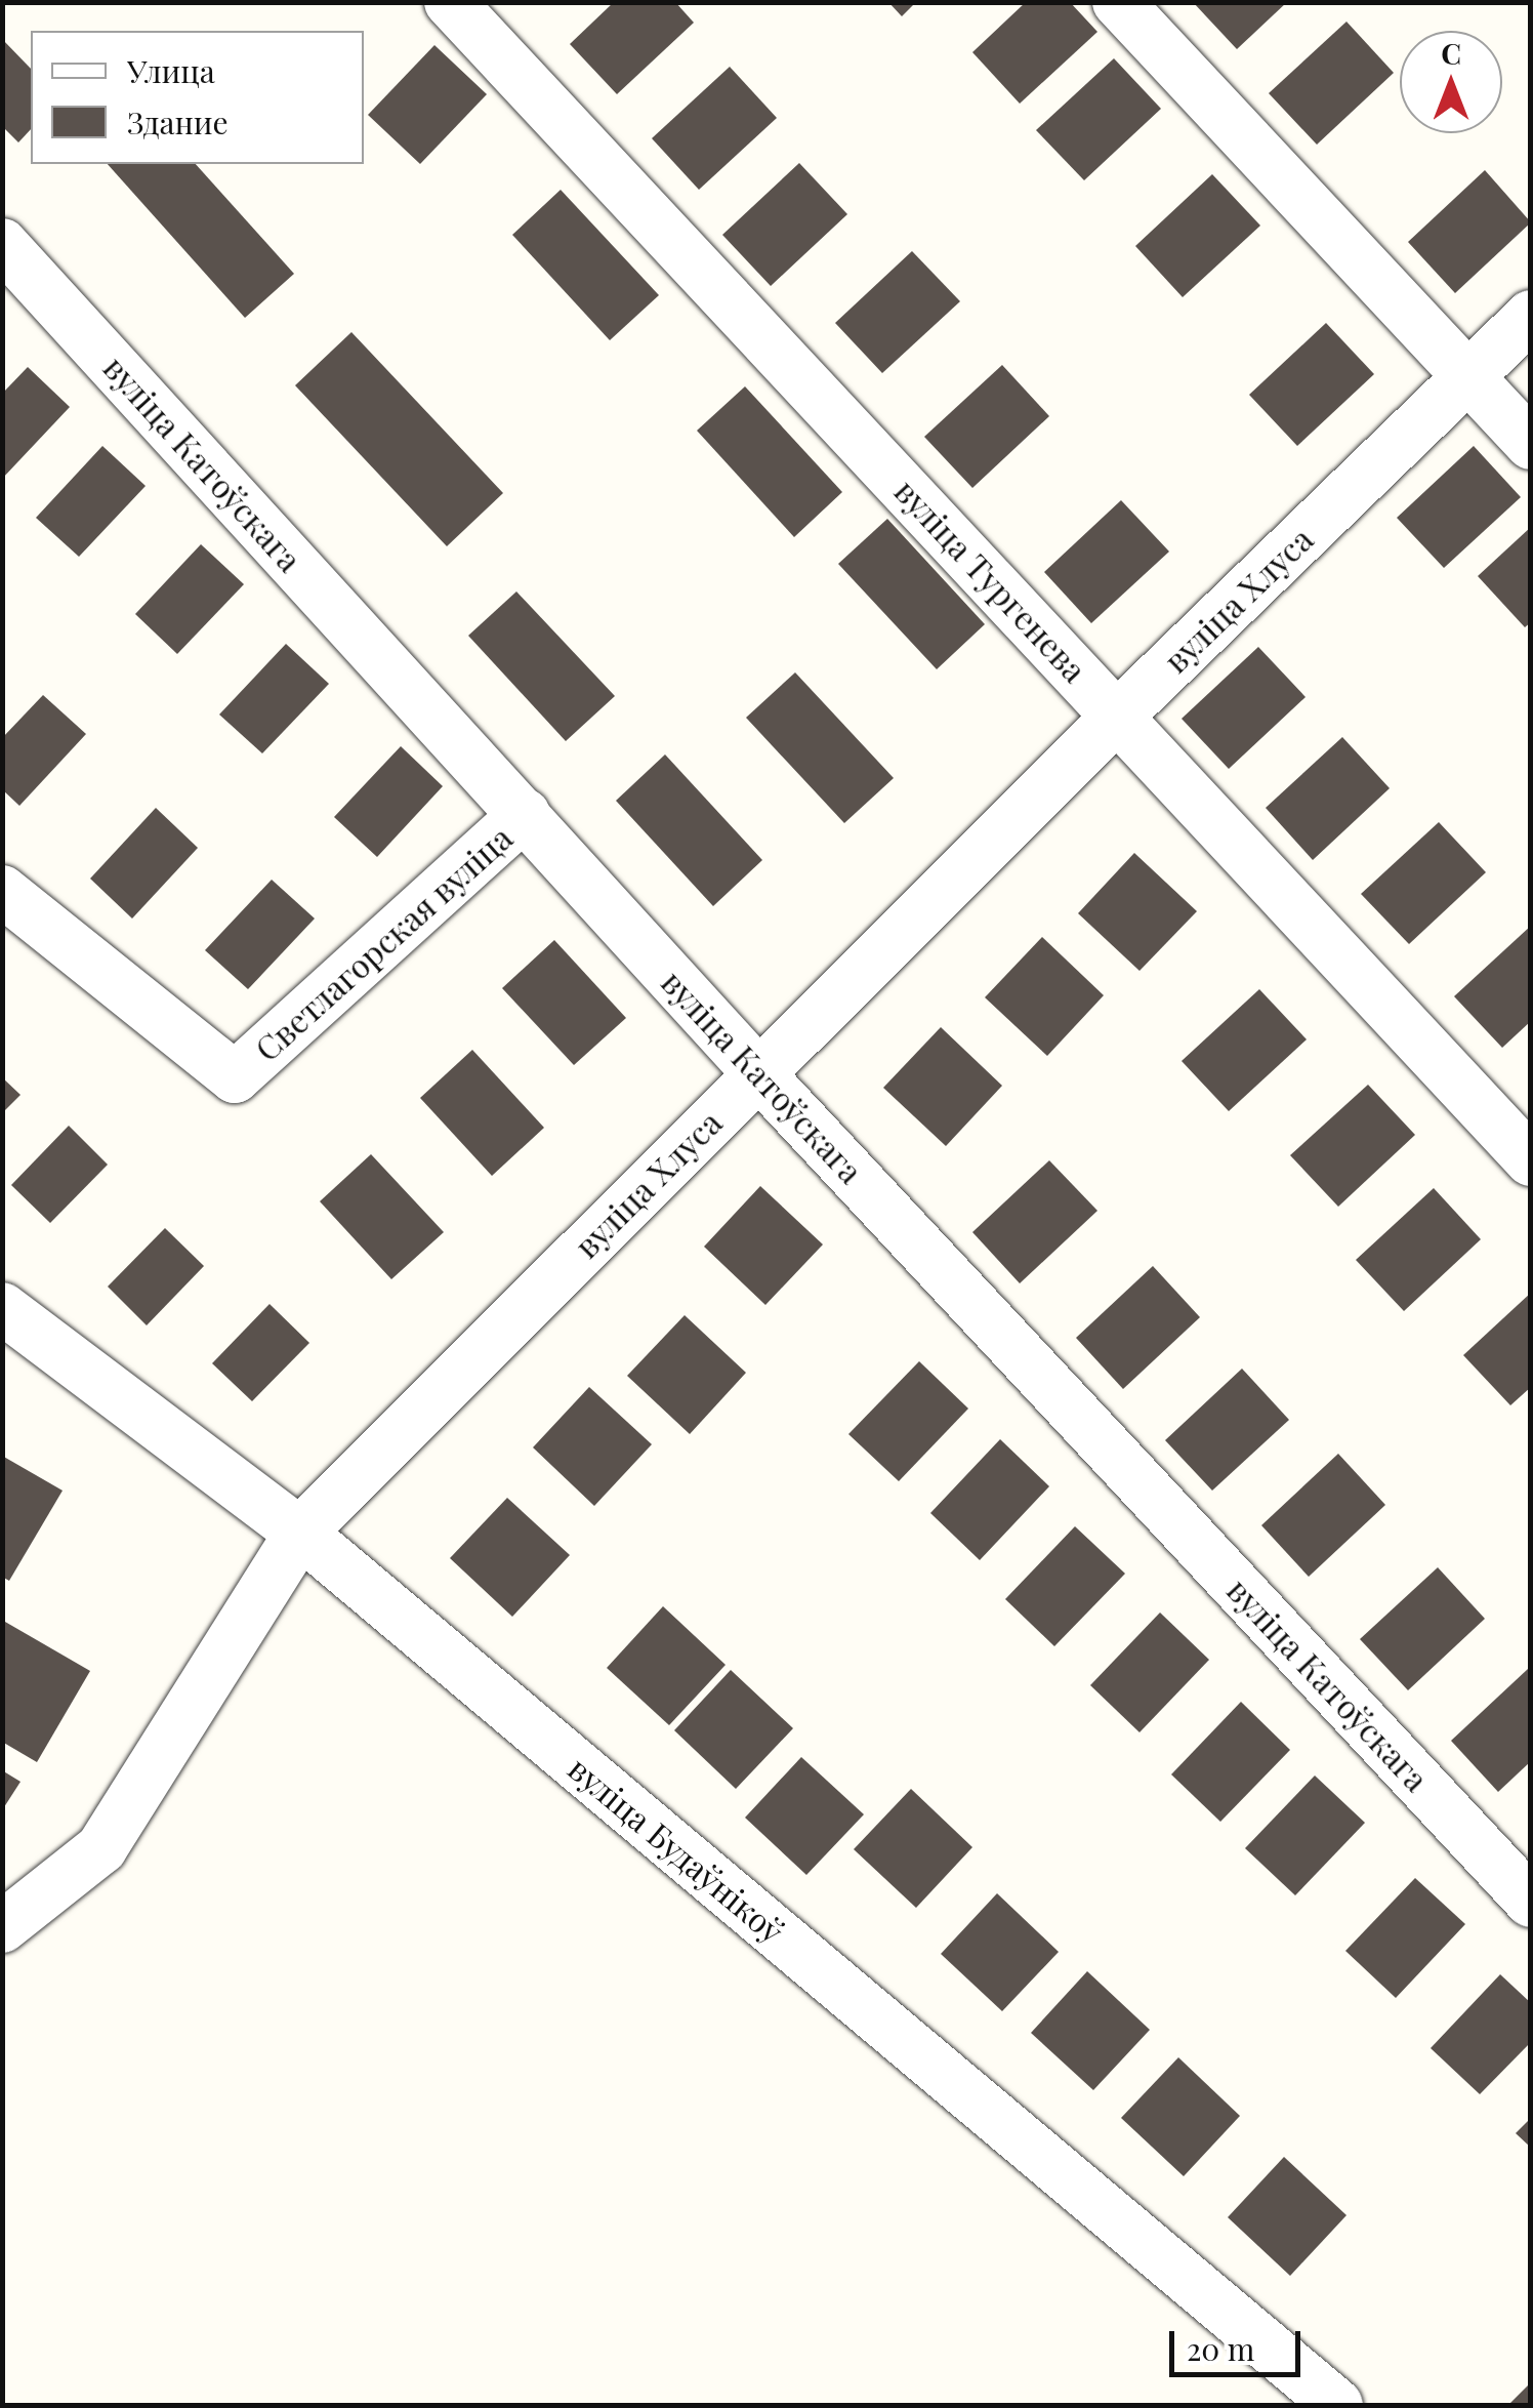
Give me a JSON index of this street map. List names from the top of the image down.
{
  "streets": {
    "street": [
      "вуліца Катоўскага",
      "вуліца Тургенева",
      "вуліца Хлуса",
      "Светлагорская вуліца",
      "вуліца Будаўнікоў"
    ]
  },
  "crossings": [
    ["вуліца Катоўскага", "вуліца Хлуса"],
    ["вуліца Катоўскага", "Светлагорская вуліца"],
    ["вуліца Тургенева", "вуліца Хлуса"],
    ["вуліца Хлуса", "вуліца Будаўнікоў"]
  ],
  "legend": ["Улица", "Здание"],
  "scale_bar": "20 m",
  "north": "top"
}
